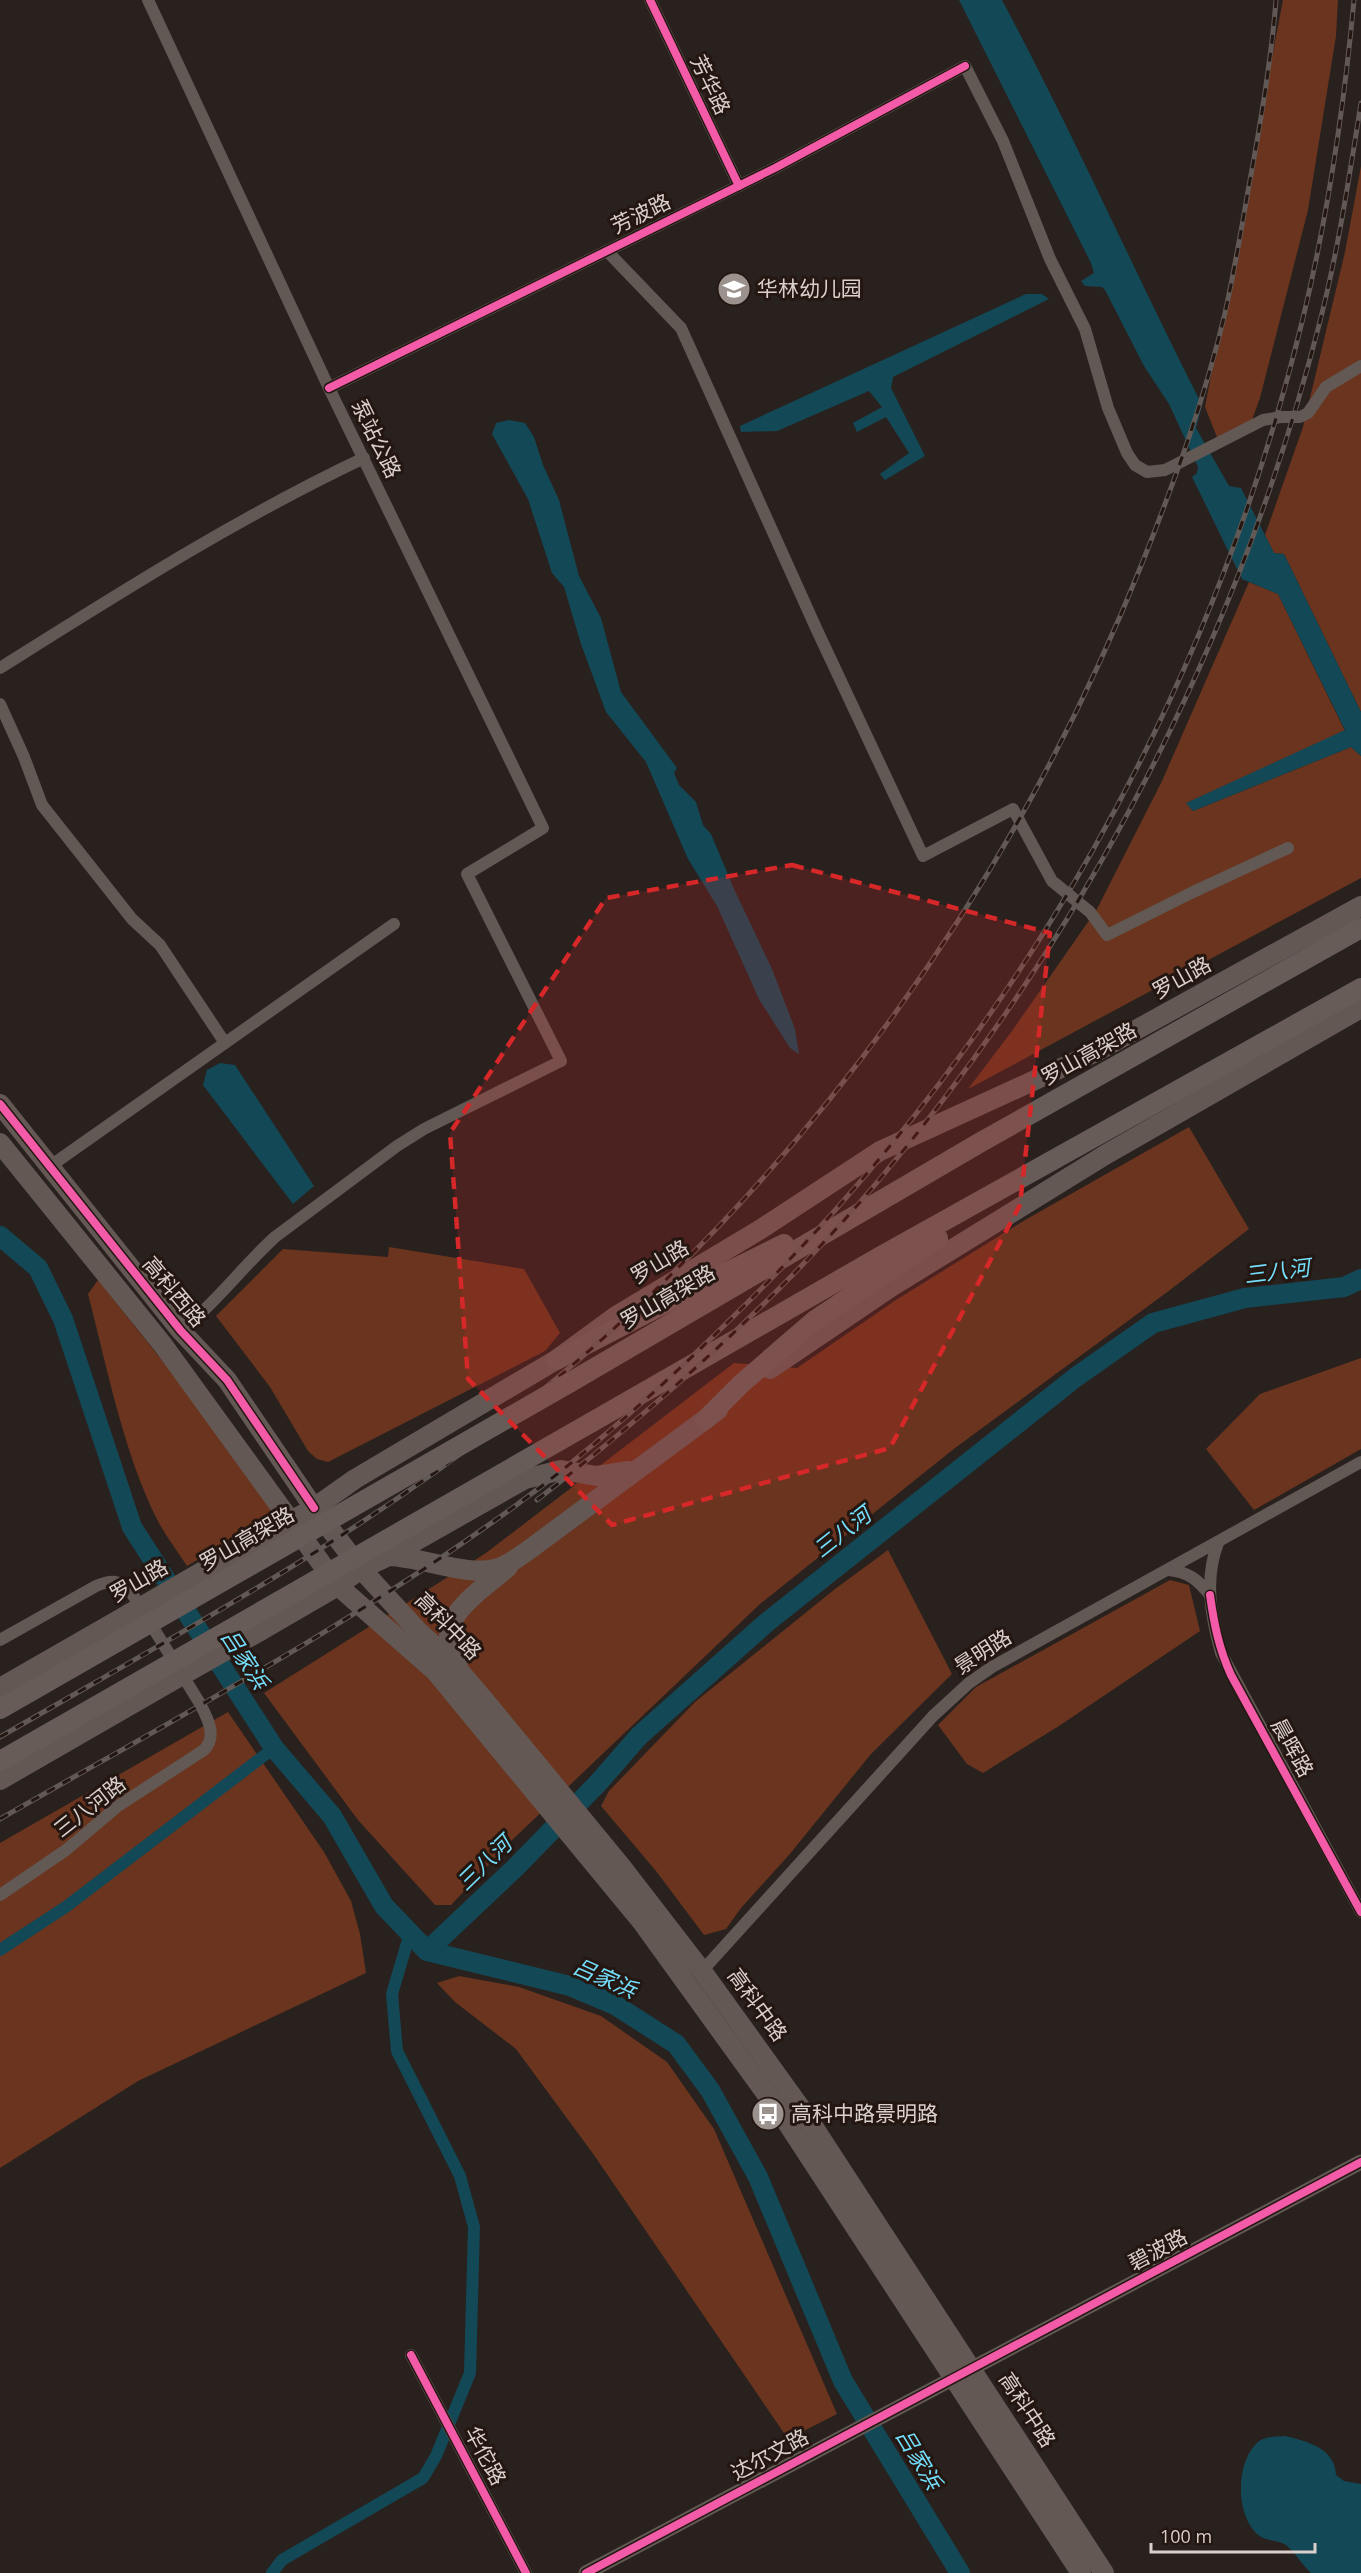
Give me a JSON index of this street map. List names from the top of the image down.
{
  "streets": {
    "highway": ["罗山高架路"],
    "main road": ["罗山路", "高科西路", "高科中路"],
    "street": [
      "芳华路",
      "芳波路",
      "泵站公路",
      "景明路",
      "晨晖路",
      "三八河路",
      "碧波路",
      "达尔文路",
      "华佗路"
    ]
  },
  "crossings": [
    ["芳华路", "芳波路"],
    ["芳波路", "泵站公路"],
    ["泵站公路", "高科西路"],
    ["罗山路", "高科西路"],
    ["罗山路", "高科中路"],
    ["高科西路", "高科中路"],
    ["高科中路", "景明路"],
    ["高科中路", "碧波路"],
    ["高科中路", "达尔文路"],
    ["景明路", "晨晖路"],
    ["碧波路", "达尔文路"]
  ],
  "water": ["三八河", "吕家浜"],
  "places": {
    "school or university": ["华林幼儿园"],
    "bus stop": ["高科中路景明路"]
  },
  "scale_bar": "100 m"
}
